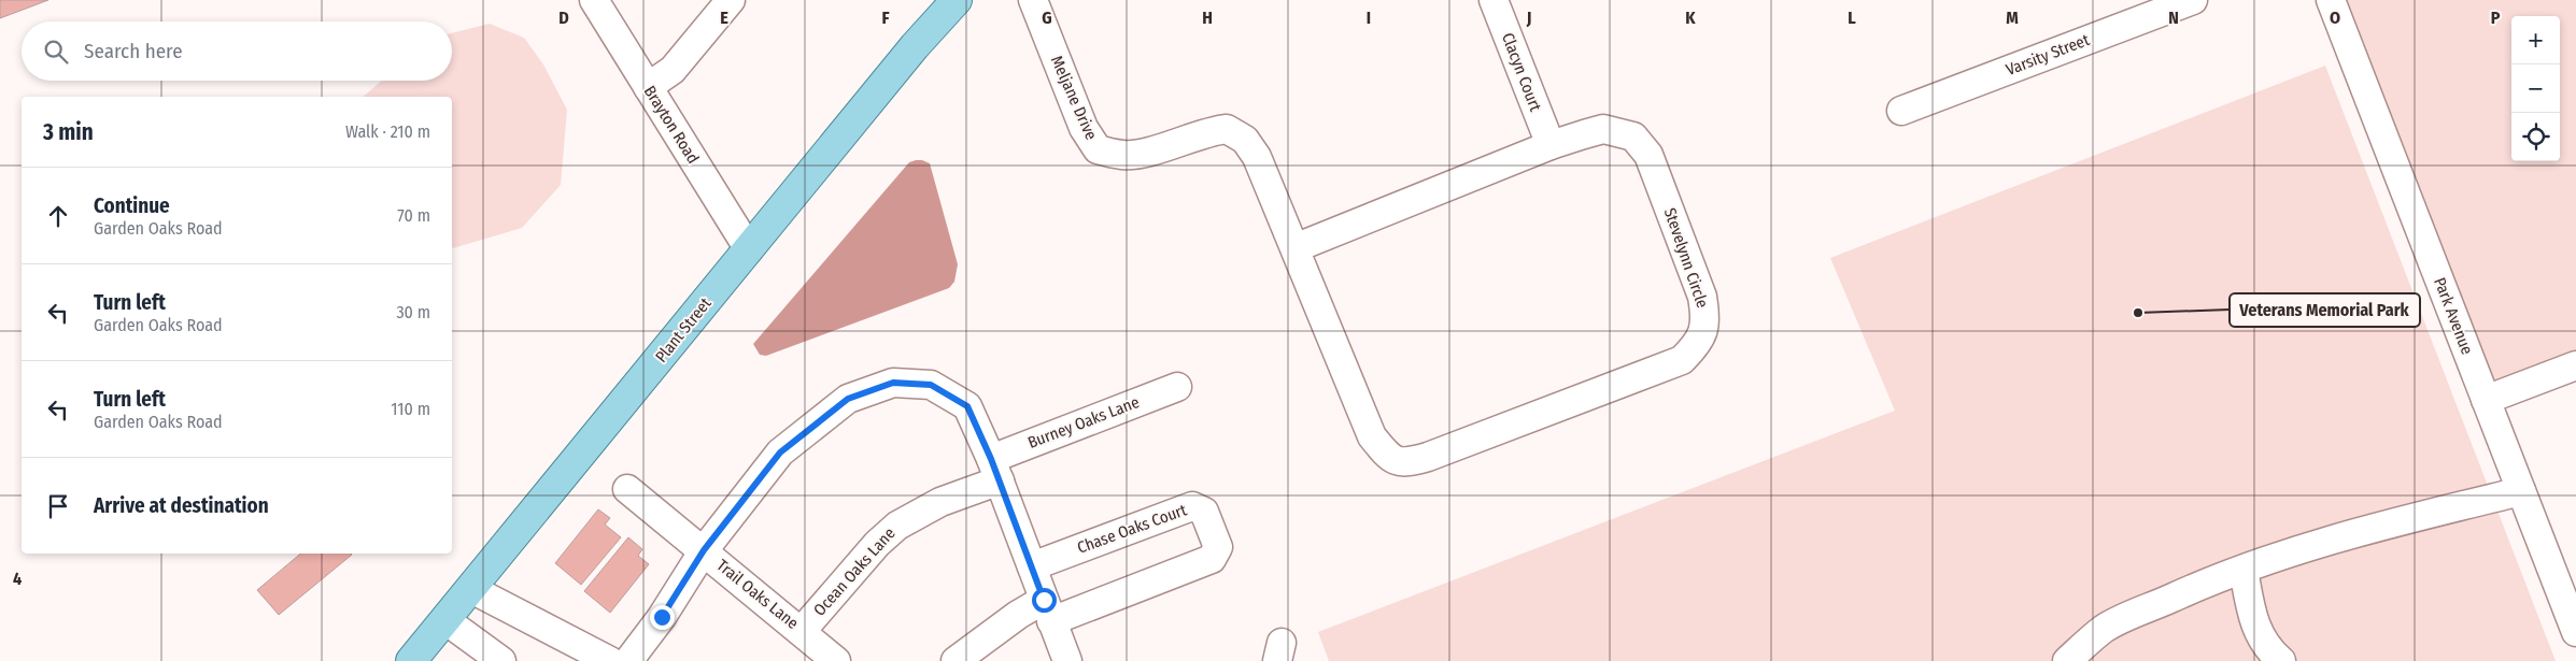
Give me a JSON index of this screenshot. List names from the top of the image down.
{
  "streets": {
    "main road": ["Plant Street"],
    "street": [
      "Varsity Street",
      "Clacyn Court",
      "Meljane Drive",
      "Brayton Road",
      "Stevelynn Circle",
      "Park Avenue",
      "Burney Oaks Lane",
      "Chase Oaks Court",
      "Ocean Oaks Lane",
      "Trail Oaks Lane"
    ]
  },
  "crossings": [
    ["Clacyn Court", "Stevelynn Circle"],
    ["Meljane Drive", "Stevelynn Circle"],
    ["Brayton Road", "Plant Street"],
    ["Burney Oaks Lane", "Ocean Oaks Lane"],
    ["Ocean Oaks Lane", "Trail Oaks Lane"]
  ],
  "places": ["Veterans Memorial Park"],
  "page": {
    "map_buttons": ["+", "−"],
    "search": "Search here",
    "heading": ["3 min", "Walk · 210 m"],
    "list": [
      ["Continue", "Garden Oaks Road", "70 m"],
      ["Turn left", "Garden Oaks Road", "30 m"],
      ["Turn left", "Garden Oaks Road", "110 m"],
      "Arrive at destination"
    ]
  },
  "grid": {
    "columns": [
      "D",
      "E",
      "F",
      "G",
      "H",
      "I",
      "J",
      "K",
      "L",
      "M",
      "N",
      "O",
      "P"
    ],
    "rows": ["4"]
  }
}
